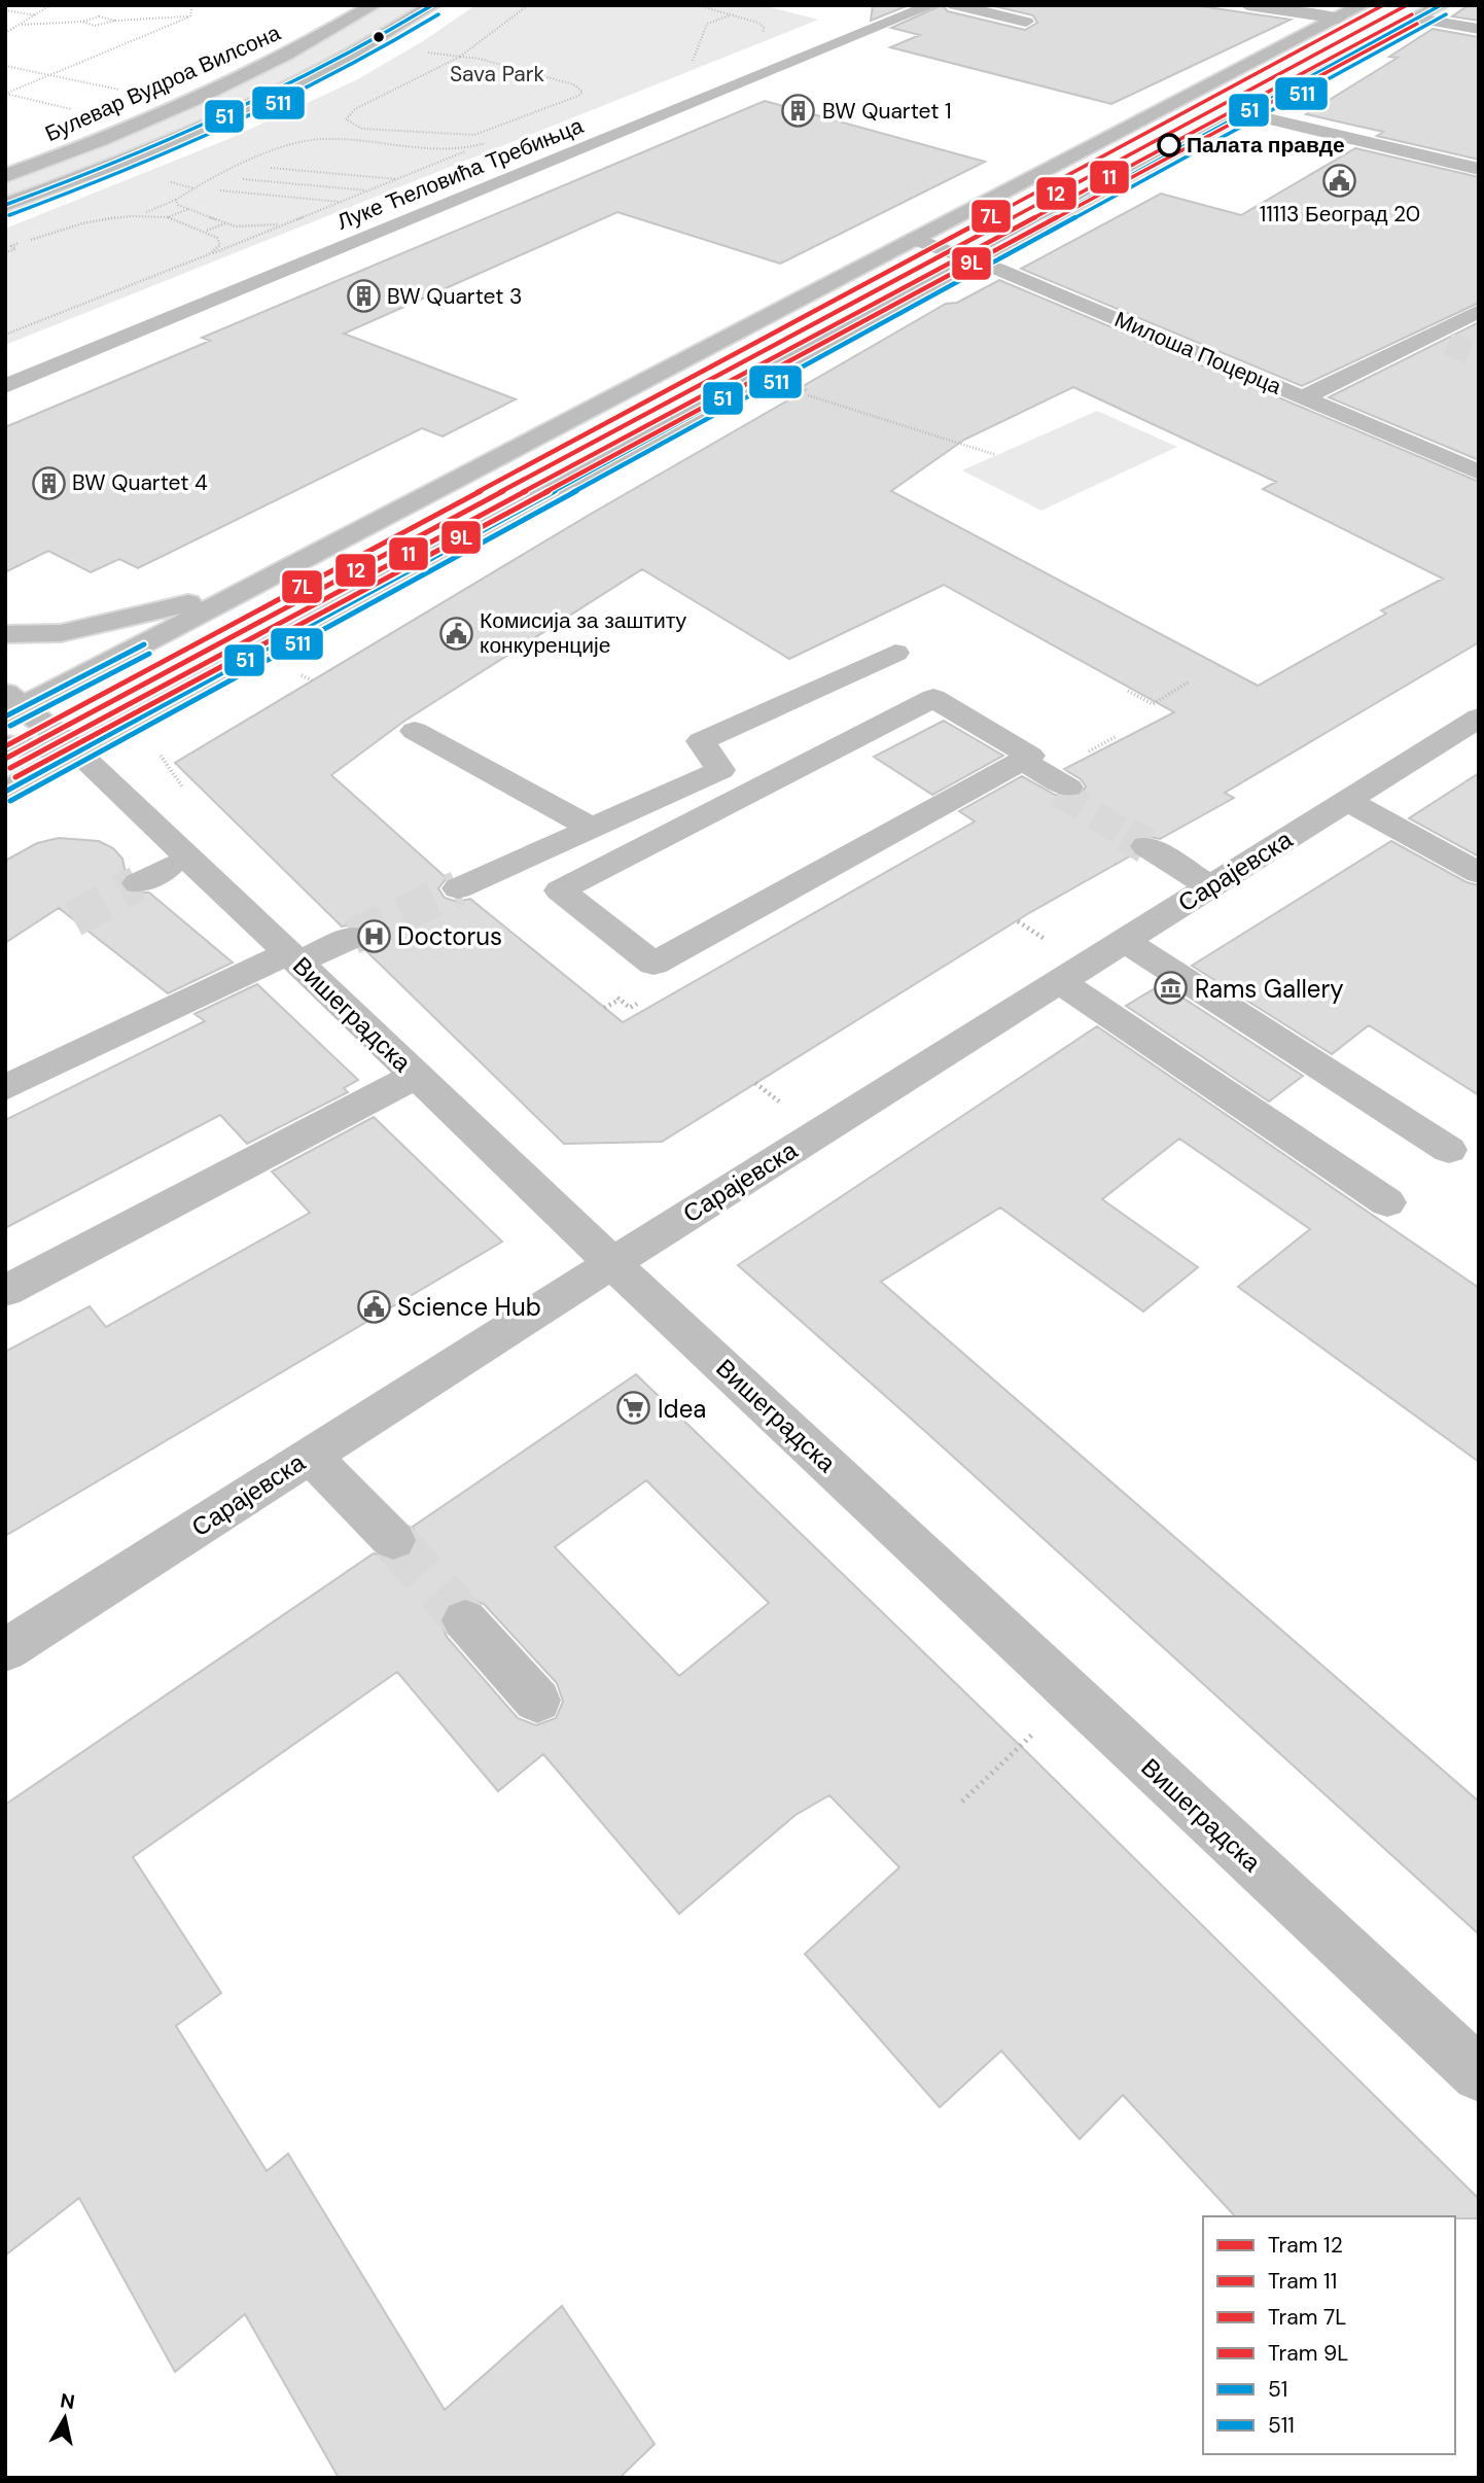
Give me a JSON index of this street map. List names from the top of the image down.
{
  "streets": {
    "main road": ["Булевар Вудроа Вилсона"],
    "street": [
      "Луке Ћеловића Требињца",
      "Милоша Поцерца",
      "Сарајевска",
      "Вишеградска"
    ]
  },
  "crossings": [
    ["Сарајевска", "Вишеградска"]
  ],
  "parks": ["Sava Park"],
  "places": {
    "building": ["BW Quartet 1", "BW Quartet 3", "BW Quartet 4"],
    "other": ["Палата правде"],
    "public building": ["11113 Београд 20", "Комисија за заштиту конкуренције", "Science Hub"],
    "hospital": ["Doctorus"],
    "museum": ["Rams Gallery"],
    "supermarket": ["Idea"]
  },
  "lines": [
    "tram line 12",
    "tram line 7L",
    "transit line 51",
    "tram line 11",
    "transit line 511",
    "tram line 9L"
  ],
  "legend": [
    "Tram 12",
    "Tram 11",
    "Tram 7L",
    "Tram 9L",
    "51",
    "511"
  ],
  "north": "top"
}
